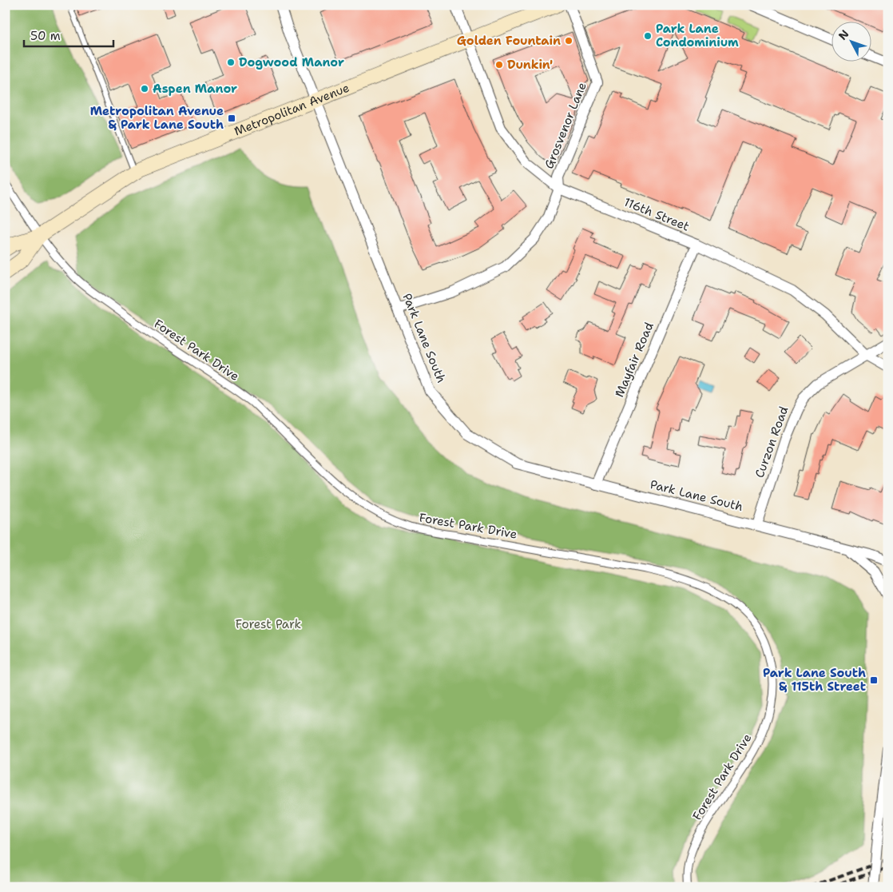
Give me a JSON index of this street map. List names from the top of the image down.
{
  "streets": {
    "main road": ["Metropolitan Avenue"],
    "street": [
      "Grosvenor Lane",
      "116th Street",
      "Park Lane South",
      "Forest Park Drive",
      "Mayfair Road",
      "Curzon Road"
    ]
  },
  "crossings": [
    ["Metropolitan Avenue", "116th Street"],
    ["Metropolitan Avenue", "Park Lane South"],
    ["Metropolitan Avenue", "Forest Park Drive"],
    ["Grosvenor Lane", "116th Street"],
    ["Grosvenor Lane", "Park Lane South"],
    ["116th Street", "Mayfair Road"],
    ["116th Street", "Curzon Road"],
    ["Park Lane South", "Mayfair Road"],
    ["Park Lane South", "Curzon Road"]
  ],
  "parks": ["Forest Park"],
  "places": {
    "other": [
      "Park Lane Condominium",
      "Golden Fountain",
      "Dogwood Manor",
      "Dunkin'",
      "Aspen Manor"
    ],
    "transit": ["Metropolitan Avenue & Park Lane South", "Park Lane South & 115th Street"]
  },
  "scale_bar": "50 m",
  "north": "top left"
}
